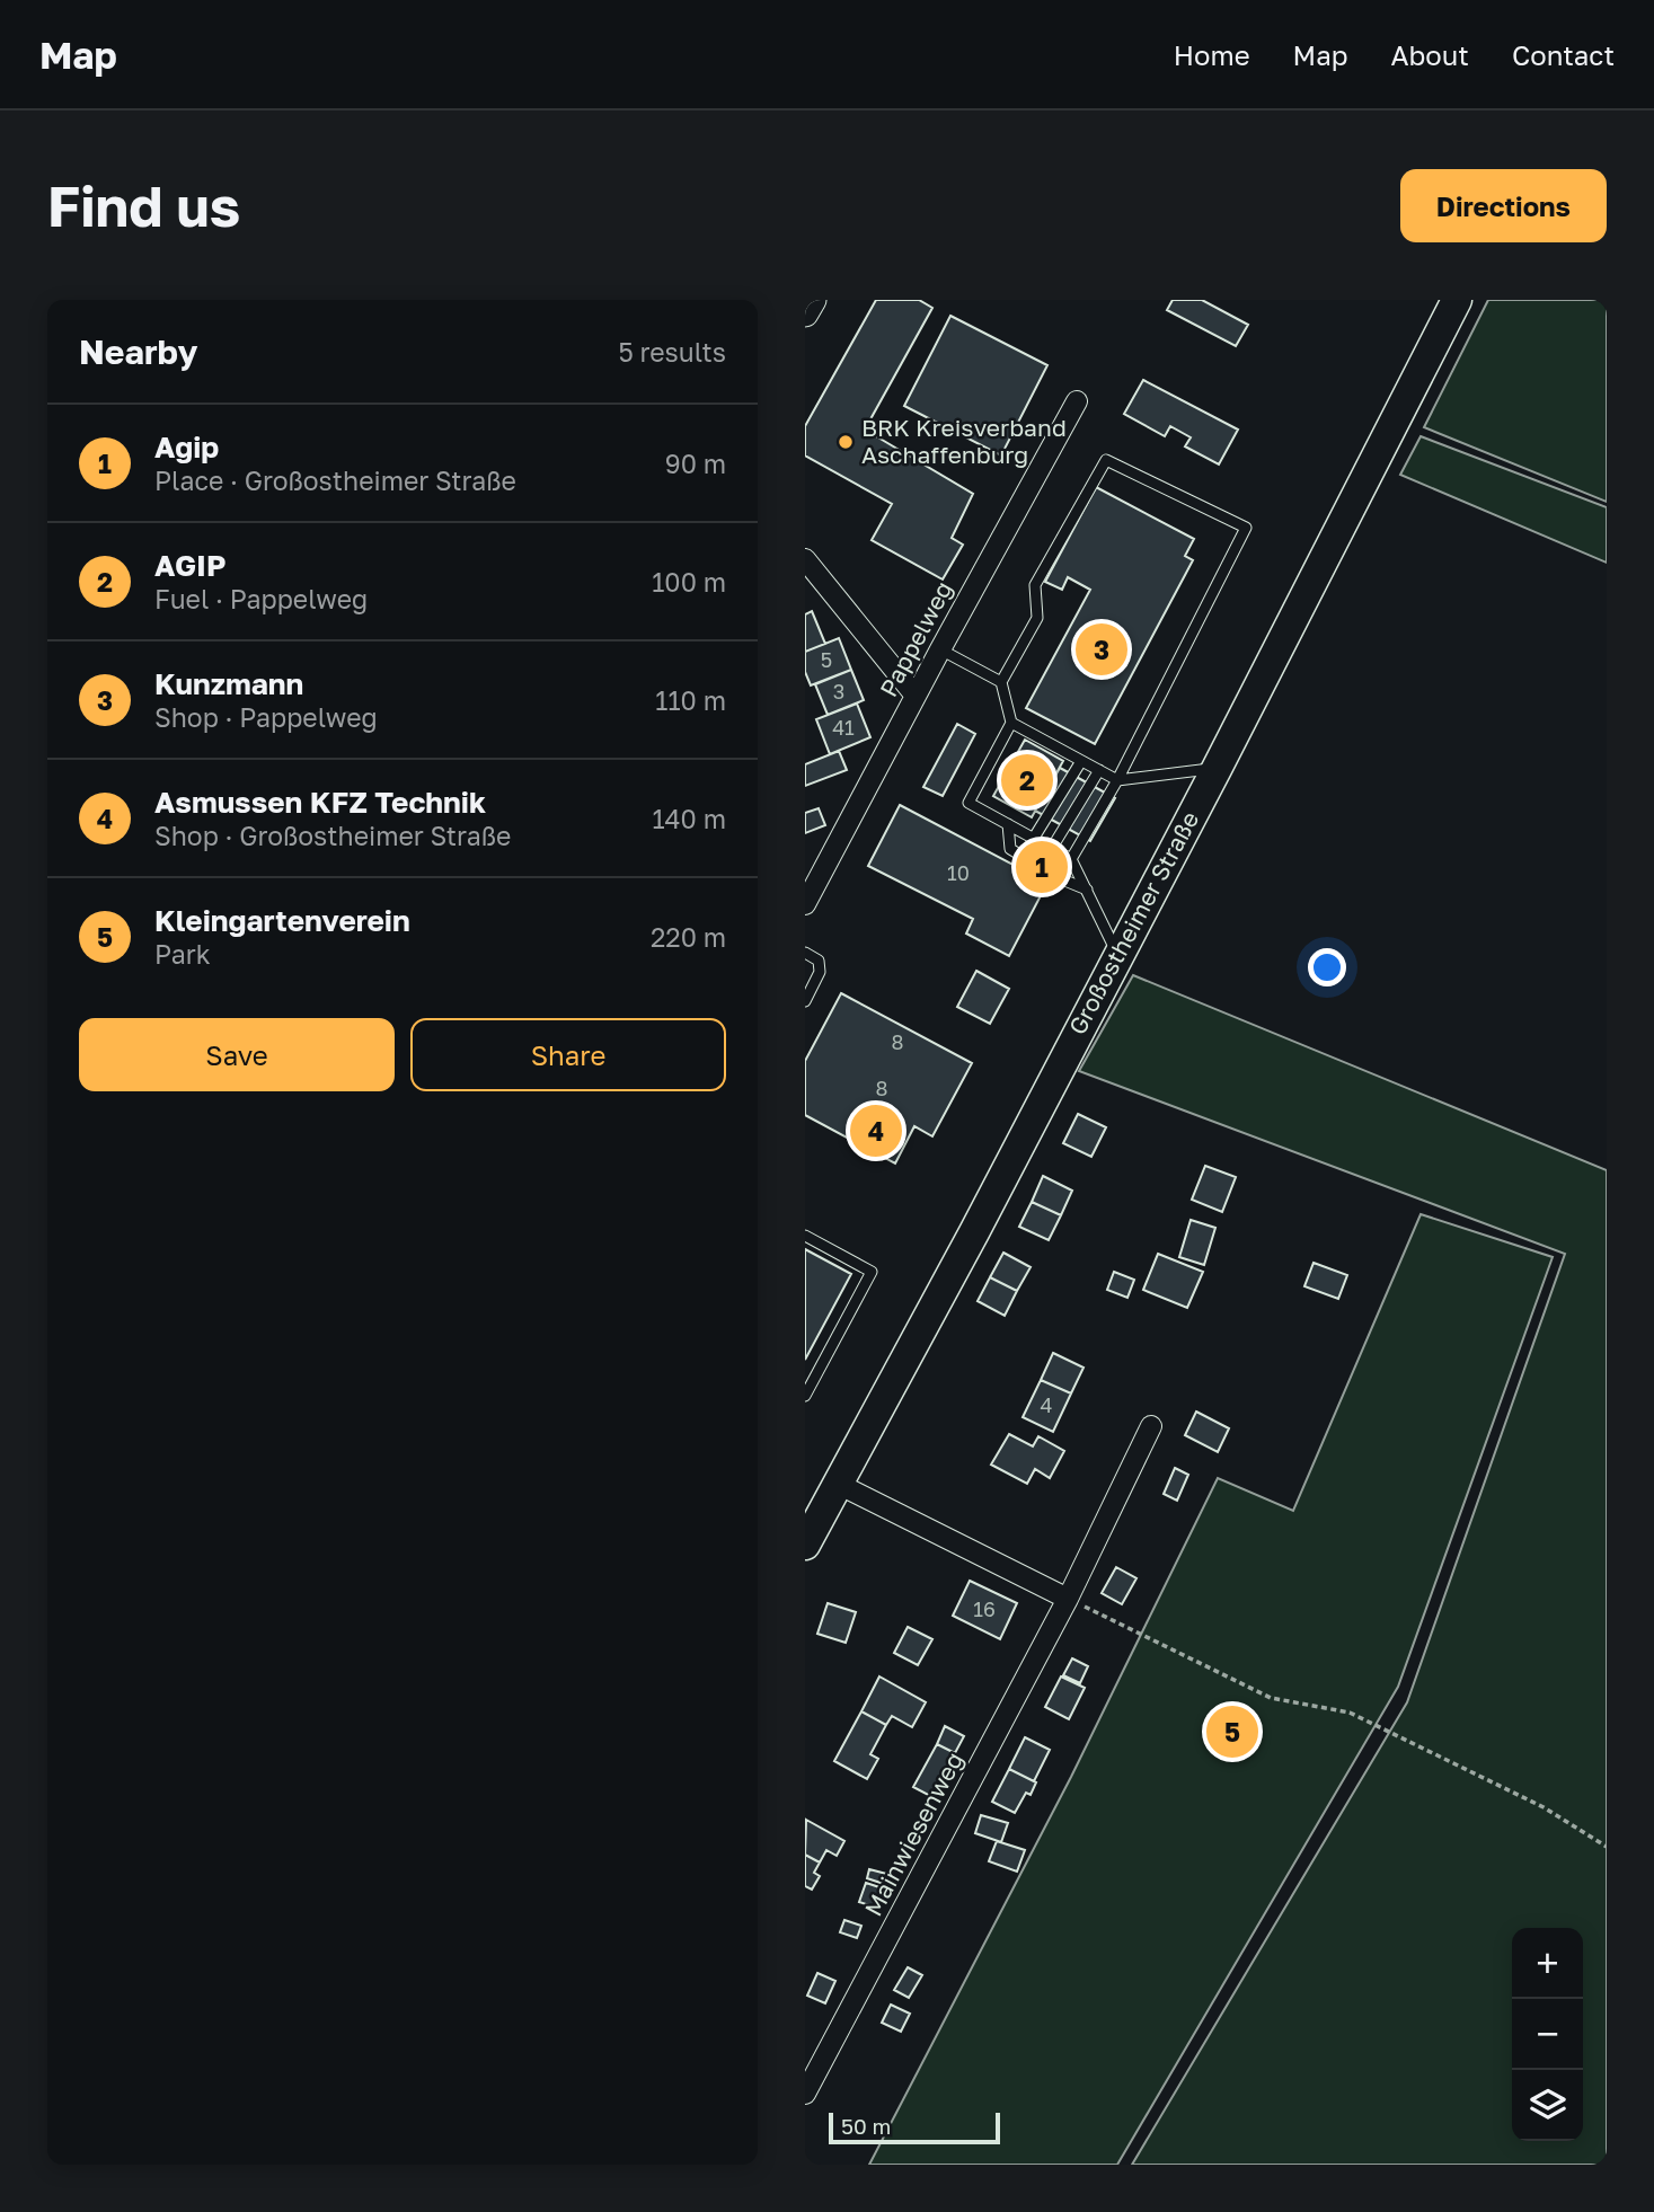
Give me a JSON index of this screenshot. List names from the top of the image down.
{
  "streets": {
    "main road": ["Großostheimer Straße"],
    "street": ["Pappelweg", "Mainwiesenweg"]
  },
  "places": ["BRK Kreisverband Aschaffenburg"],
  "house_numbers": [
    "5",
    "3",
    "41",
    "10",
    "8",
    "8",
    "4",
    "16"
  ],
  "scale_bar": "50 m",
  "page": {
    "header": "Map",
    "nav": [
      "Home",
      "Map",
      "About",
      "Contact"
    ],
    "buttons": [
      "Directions",
      ["Save", "Share"]
    ],
    "title": "Find us",
    "heading": ["Nearby", "5 results"],
    "list": [
      {
        "mark": "1",
        "name": "Agip",
        "note": "Place · Großostheimer Straße",
        "value": "90 m"
      },
      {
        "mark": "2",
        "name": "AGIP",
        "note": "Fuel · Pappelweg",
        "value": "100 m"
      },
      {
        "mark": "3",
        "name": "Kunzmann",
        "note": "Shop · Pappelweg",
        "value": "110 m"
      },
      {
        "mark": "4",
        "name": "Asmussen KFZ Technik",
        "note": "Shop · Großostheimer Straße",
        "value": "140 m"
      },
      {
        "mark": "5",
        "name": "Kleingartenverein",
        "note": "Park",
        "value": "220 m"
      }
    ],
    "pins": [
      "3",
      "2",
      "1",
      "4",
      "5"
    ],
    "map_buttons": ["+", "−"],
    "scale": "50 m"
  }
}
